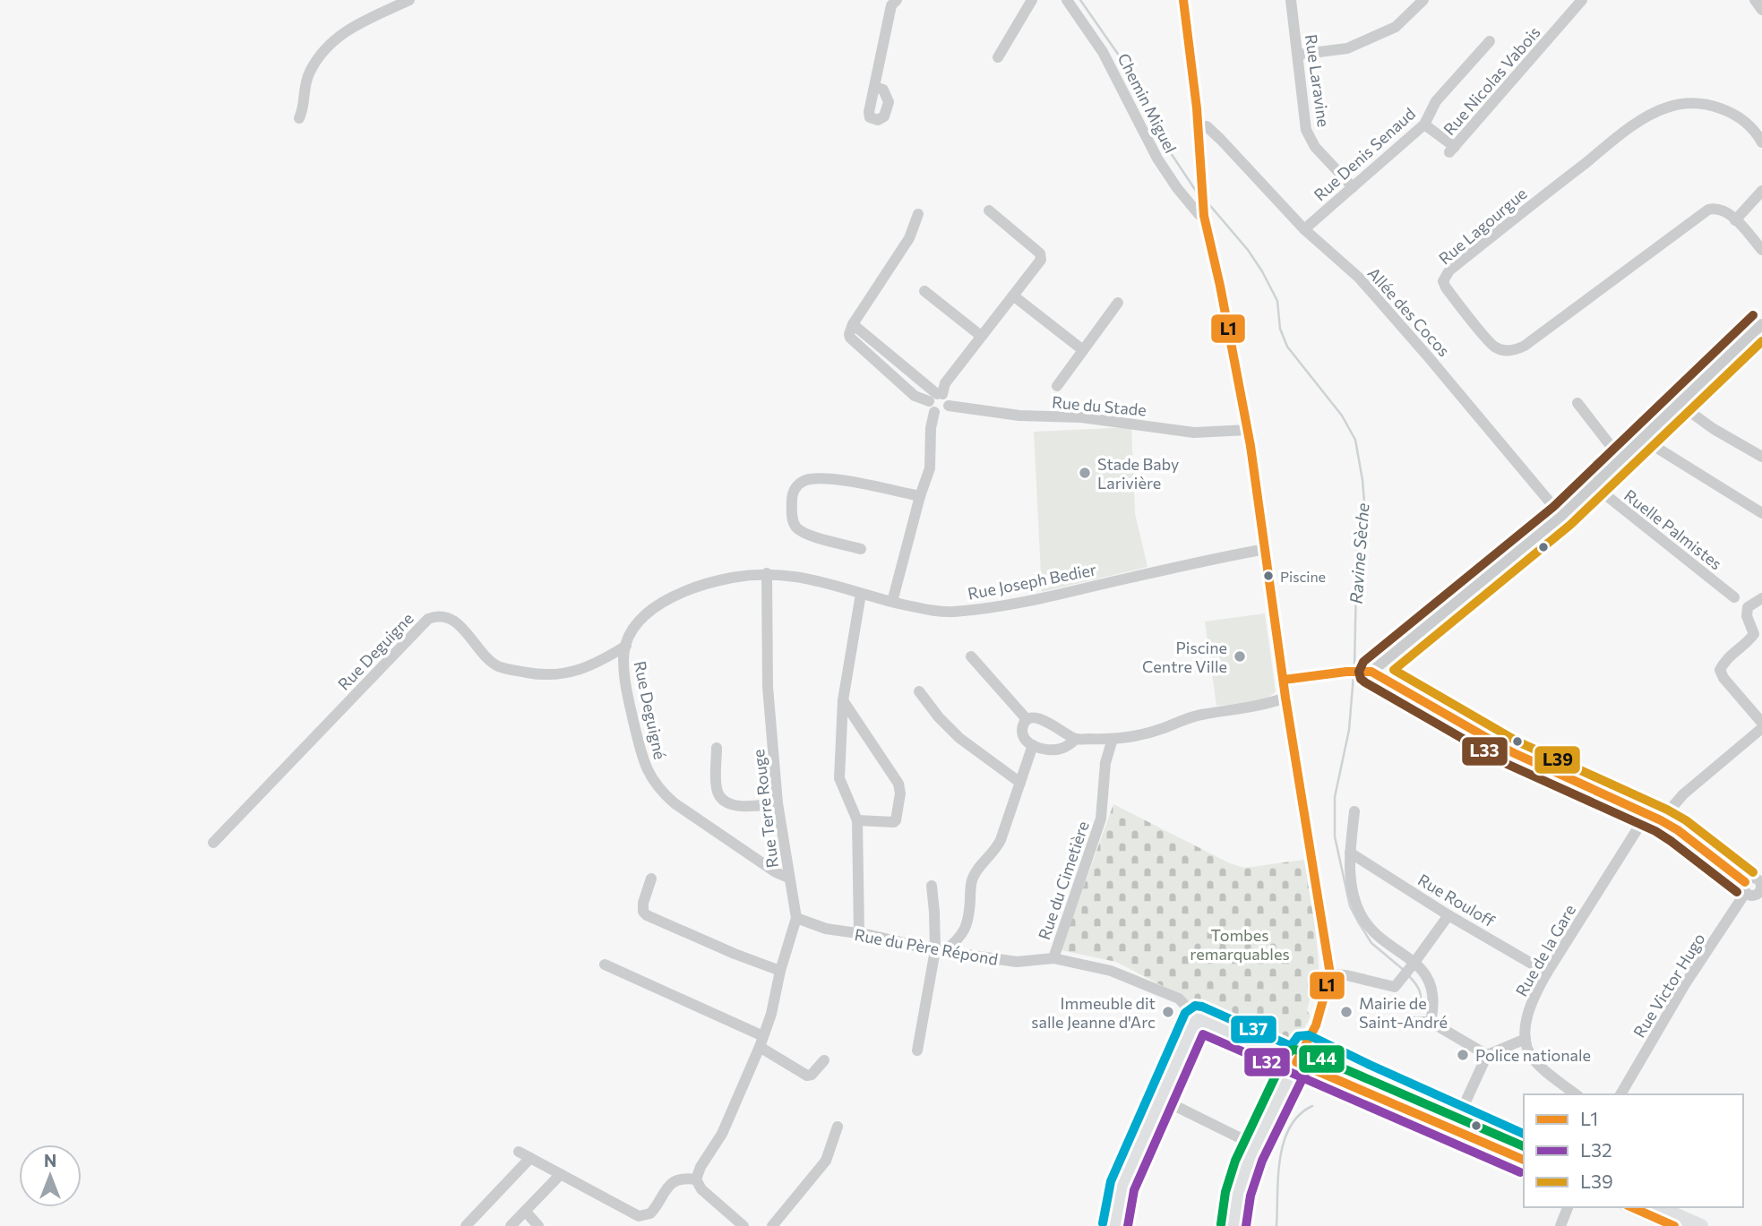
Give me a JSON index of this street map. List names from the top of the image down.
{
  "streets": {
    "main road": ["Rue du Père Répond"],
    "street": [
      "Rue Laravine",
      "Rue Nicolas Vabois",
      "Chemin Miguel",
      "Rue Denis Senaud",
      "Rue Lagourgue",
      "Allée des Cocos",
      "Rue du Stade",
      "Ruelle Palmistes",
      "Rue Joseph Bedier",
      "Rue Deguigne",
      "Rue Deguigné",
      "Rue Terre Rouge",
      "Rue du Cimetière",
      "Rue Rouloff",
      "Rue de la Gare",
      "Rue Victor Hugo"
    ]
  },
  "crossings": [
    ["Rue Laravine", "Rue Denis Senaud"],
    ["Rue Nicolas Vabois", "Rue Denis Senaud"],
    ["Rue Denis Senaud", "Allée des Cocos"],
    ["Rue Joseph Bedier", "Rue Deguigné"],
    ["Rue Joseph Bedier", "Rue Terre Rouge"],
    ["Rue Deguigne", "Rue Deguigné"],
    ["Rue Deguigné", "Rue Terre Rouge"],
    ["Rue Terre Rouge", "Rue du Père Répond"],
    ["Rue du Cimetière", "Rue du Père Répond"],
    ["Rue Rouloff", "Rue de la Gare"]
  ],
  "water": ["Ravine Sèche"],
  "parks": ["Tombes remarquables"],
  "places": [
    "Stade Baby Larivière",
    "Piscine",
    "Piscine Centre Ville",
    "Immeuble dit salle Jeanne d'Arc",
    "Mairie de Saint-André",
    "Police nationale"
  ],
  "lines": [
    "transit line L1",
    "transit line L33",
    "transit line L39",
    "transit line L37",
    "transit line L32",
    "transit line L44"
  ],
  "legend": ["L1", "L32", "L39"],
  "north": "top"
}
